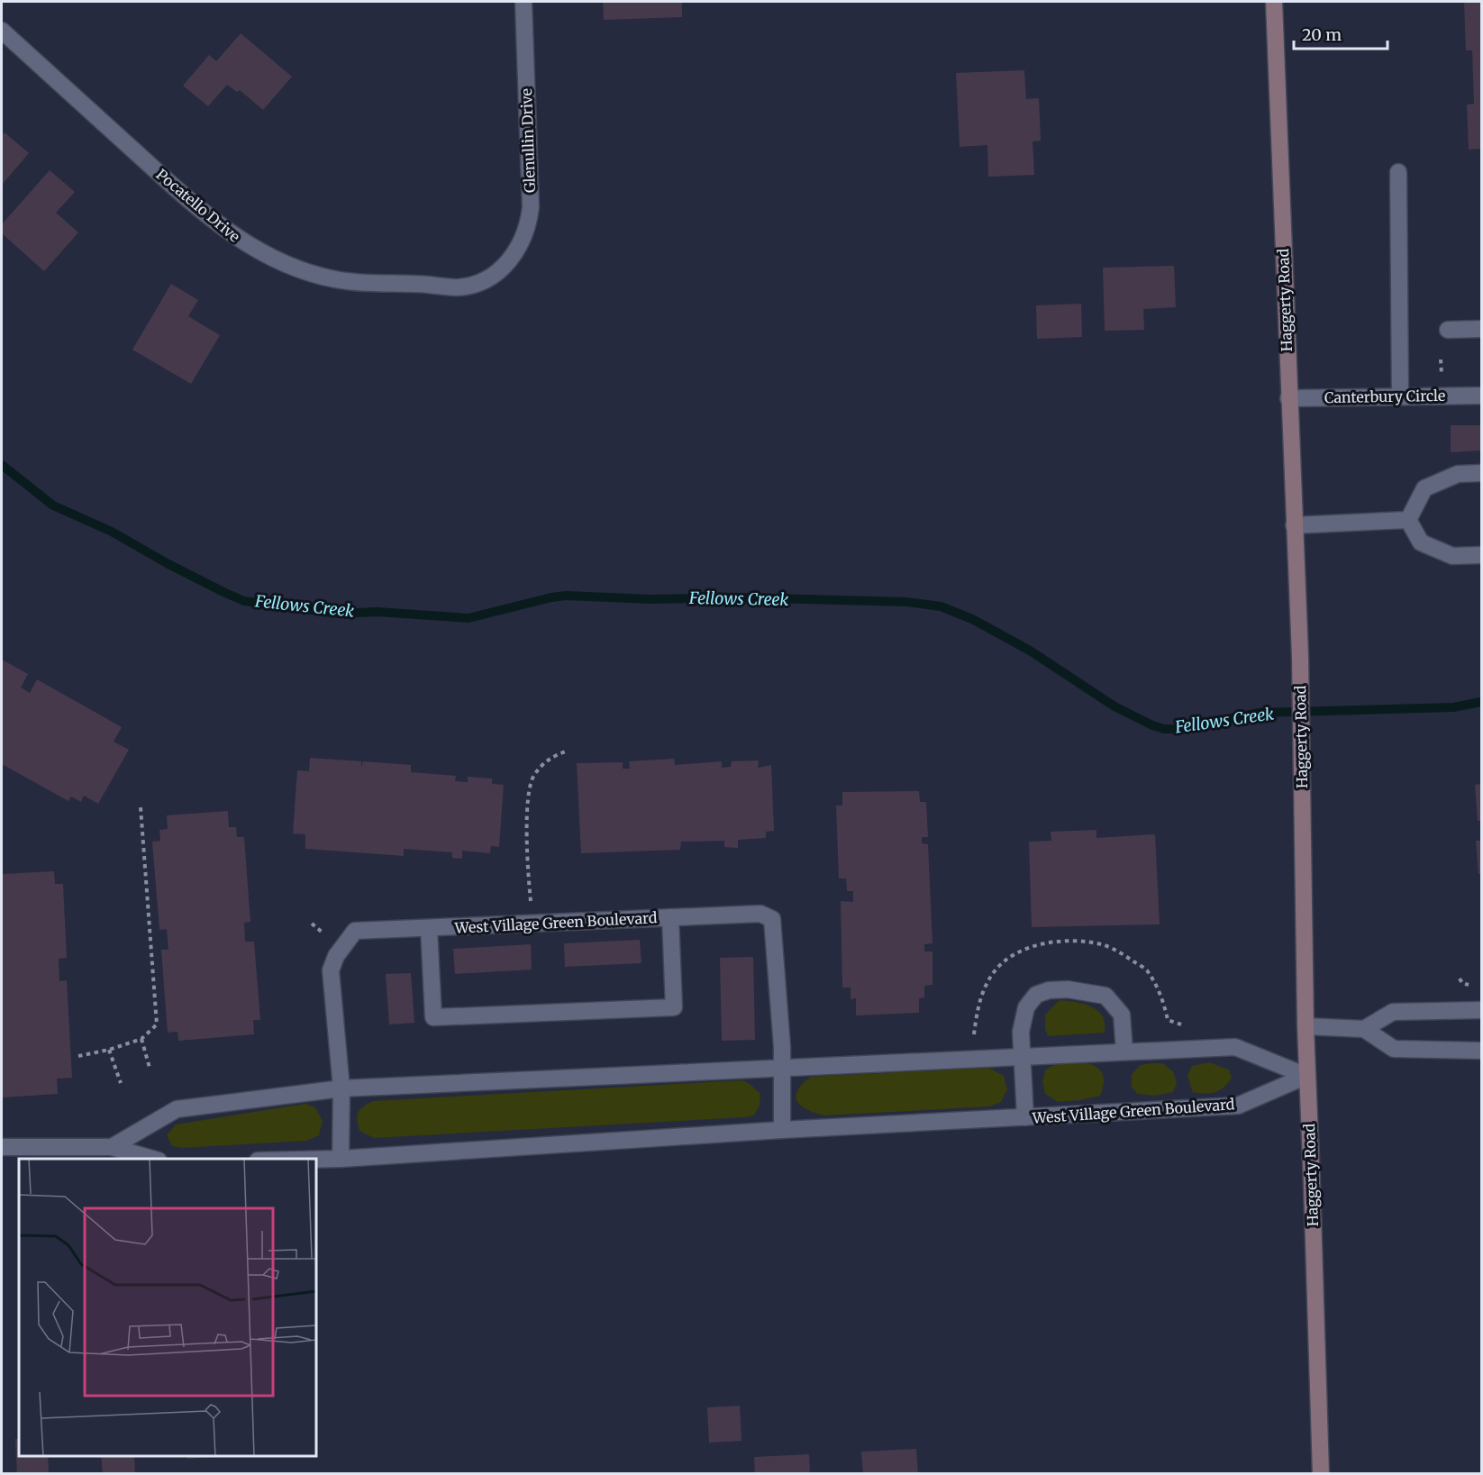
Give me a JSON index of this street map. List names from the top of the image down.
{
  "streets": {
    "main road": ["Haggerty Road"],
    "street": [
      "Glenullin Drive",
      "Pocatello Drive",
      "Canterbury Circle",
      "West Village Green Boulevard"
    ]
  },
  "crossings": [
    ["Glenullin Drive", "Pocatello Drive"],
    ["Haggerty Road", "Canterbury Circle"],
    ["Haggerty Road", "West Village Green Boulevard"]
  ],
  "water": ["Fellows Creek"],
  "scale_bar": "20 m"
}
